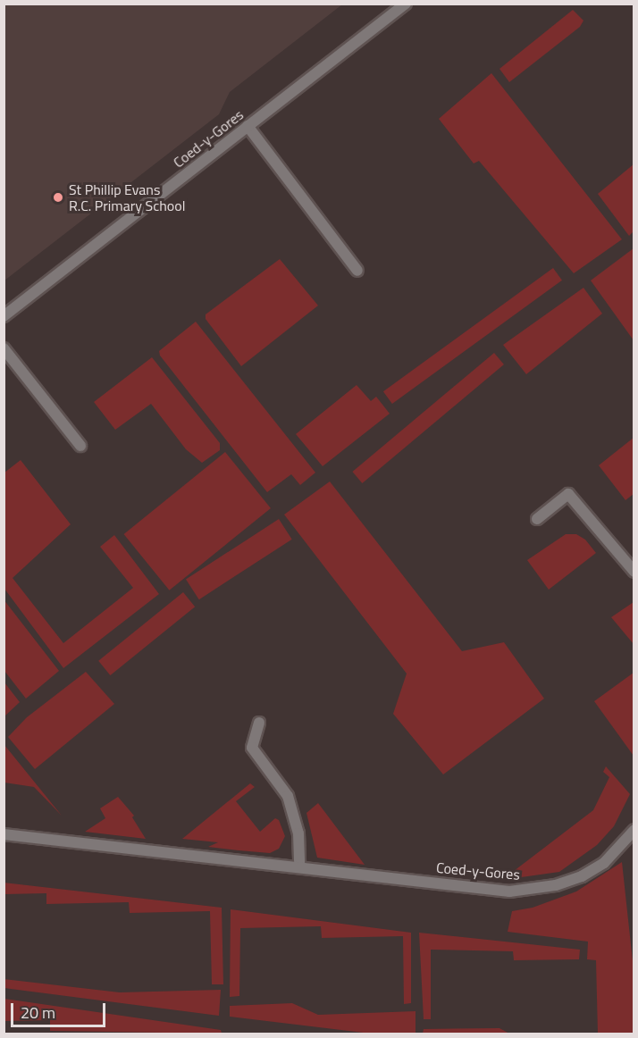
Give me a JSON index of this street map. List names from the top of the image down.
{
  "streets": {
    "street": ["Coed-y-Gores"]
  },
  "places": ["St Phillip Evans R.C. Primary School"],
  "scale_bar": "20 m"
}
